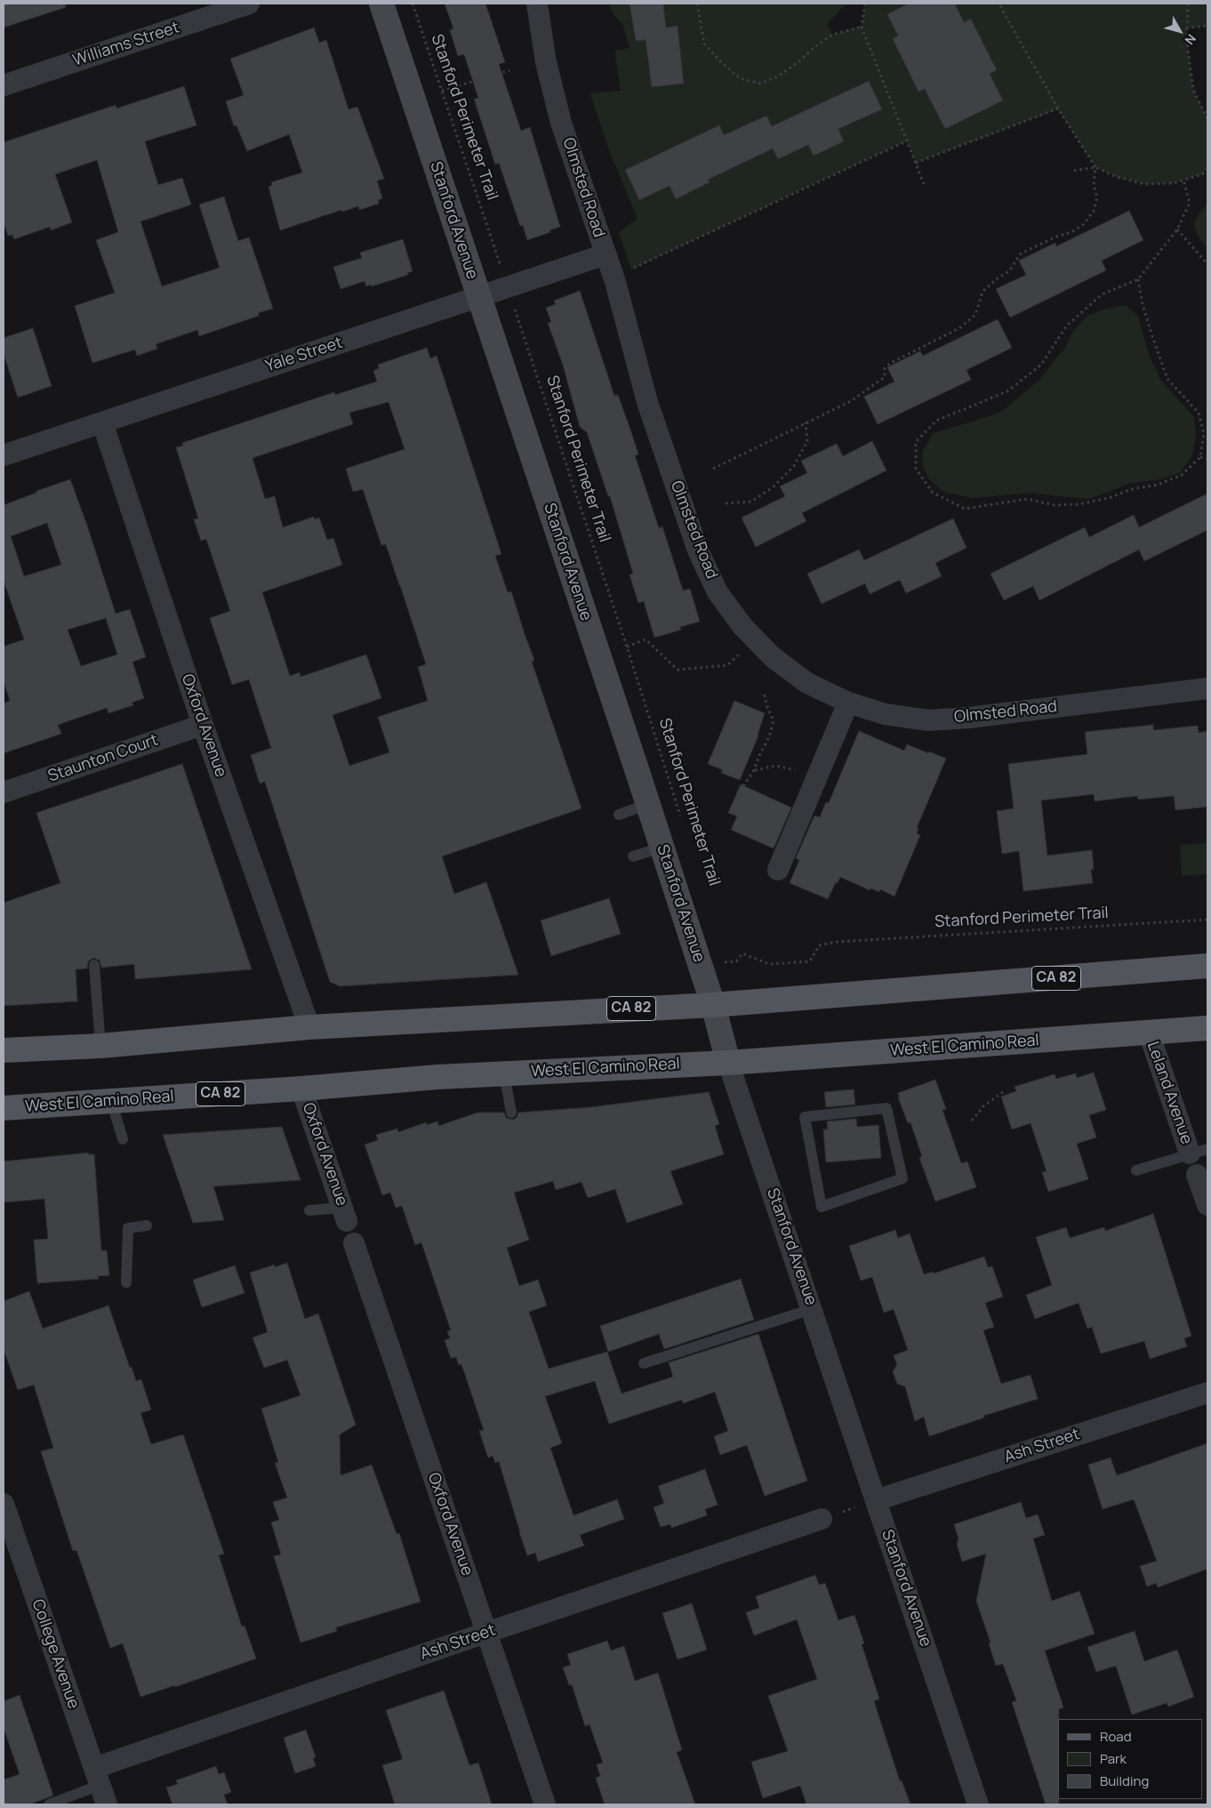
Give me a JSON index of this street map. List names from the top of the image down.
{
  "streets": {
    "main road": ["CA 82", "West El Camino Real"],
    "street": [
      "Williams Street",
      "Olmsted Road",
      "Stanford Avenue",
      "Yale Street",
      "Oxford Avenue",
      "Staunton Court",
      "Leland Avenue",
      "Ash Street",
      "College Avenue"
    ],
    "path": ["Stanford Perimeter Trail"]
  },
  "crossings": [
    ["Stanford Perimeter Trail", "Yale Street"],
    ["Olmsted Road", "Yale Street"],
    ["Stanford Avenue", "Yale Street"],
    ["Stanford Avenue", "CA 82"],
    ["Stanford Avenue", "West El Camino Real"],
    ["Stanford Avenue", "Ash Street"],
    ["Yale Street", "Oxford Avenue"],
    ["Oxford Avenue", "Staunton Court"],
    ["Oxford Avenue", "CA 82"],
    ["Oxford Avenue", "West El Camino Real"],
    ["Oxford Avenue", "Ash Street"],
    ["West El Camino Real", "Leland Avenue"],
    ["Ash Street", "College Avenue"]
  ],
  "legend": ["Road", "Park", "Building"],
  "north": "bottom right"
}
